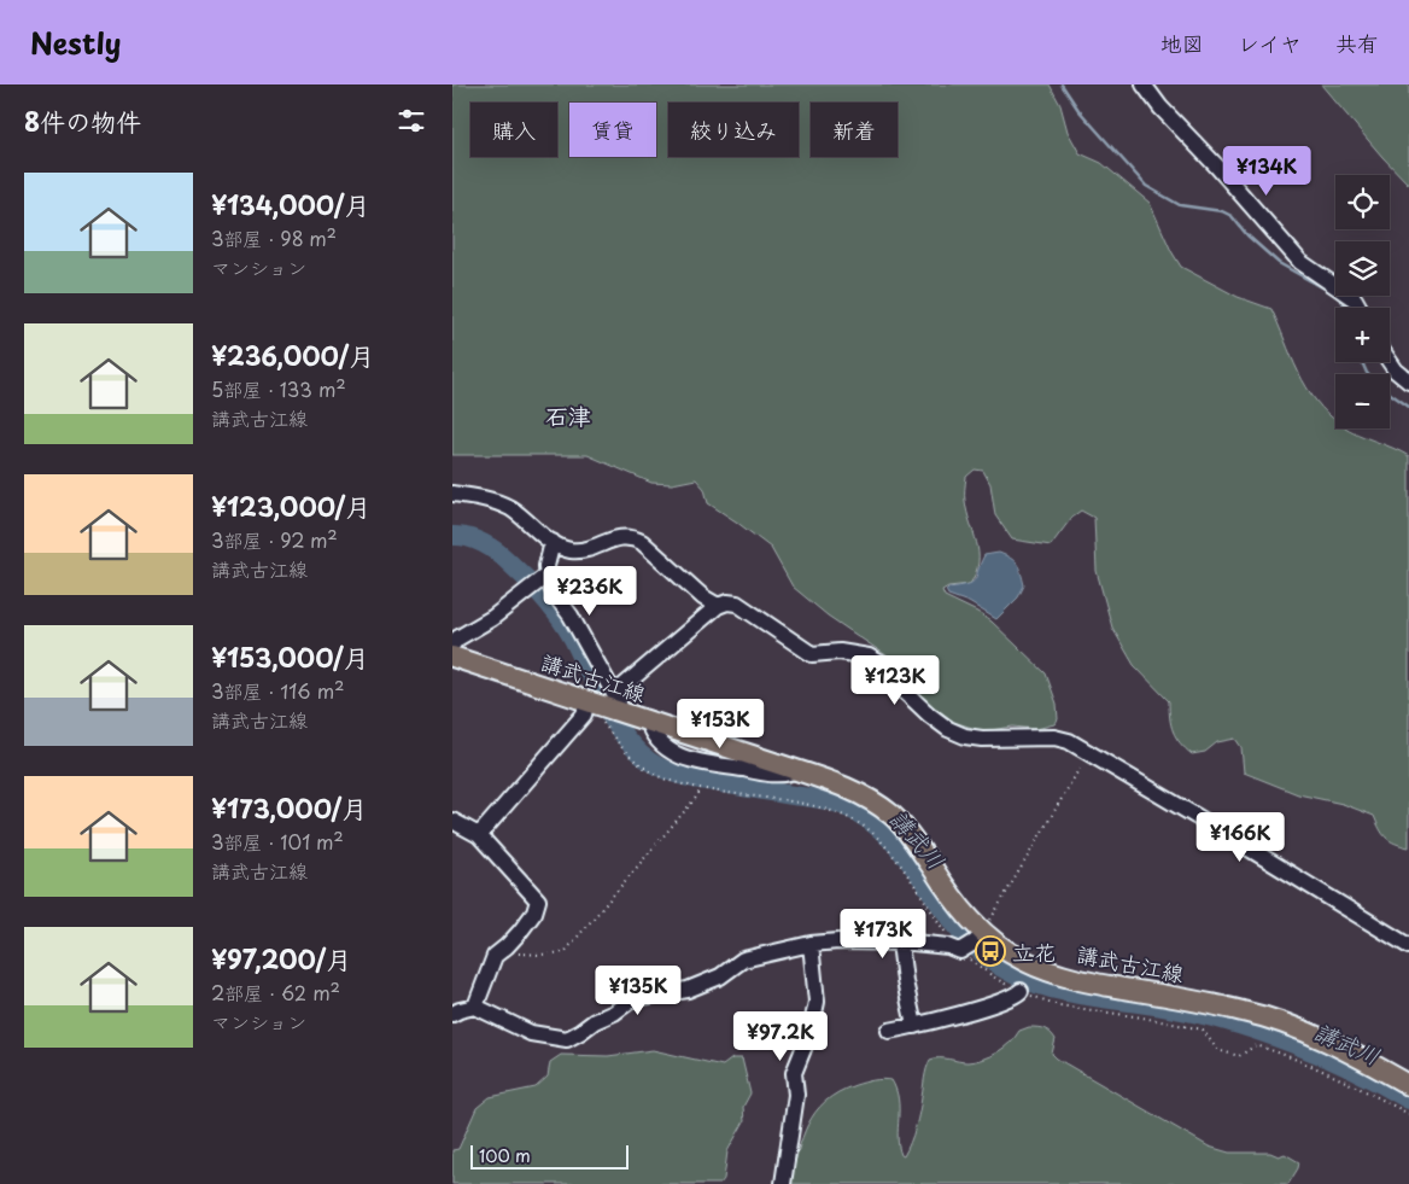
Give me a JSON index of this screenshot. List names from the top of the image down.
{
  "streets": {
    "main road": ["講武古江線"]
  },
  "districts": ["石津"],
  "water": ["講武川"],
  "places": {
    "bus stop": ["立花"]
  },
  "scale_bar": "100 m",
  "page": {
    "header": "Nestly",
    "nav": ["地図", "レイヤ", "共有"],
    "heading": "8件の物件",
    "chip": [
      "購入",
      "賃貸",
      "絞り込み",
      "新着"
    ],
    "price": [
      "¥134K",
      "¥236K",
      "¥123K",
      "¥153K",
      "¥166K",
      "¥173K",
      "¥135K",
      "¥97.2K"
    ],
    "list": [
      {
        "name": "¥134,000/月",
        "note": "3部屋 · 98 m² · マンション"
      },
      {
        "name": "¥236,000/月",
        "note": "5部屋 · 133 m² · 講武古江線"
      },
      {
        "name": "¥123,000/月",
        "note": "3部屋 · 92 m² · 講武古江線"
      },
      {
        "name": "¥153,000/月",
        "note": "3部屋 · 116 m² · 講武古江線"
      },
      {
        "name": "¥173,000/月",
        "note": "3部屋 · 101 m² · 講武古江線"
      },
      {
        "name": "¥97,200/月",
        "note": "2部屋 · 62 m² · マンション"
      }
    ],
    "map_buttons": ["+", "−"],
    "scale": "100 m"
  }
}
